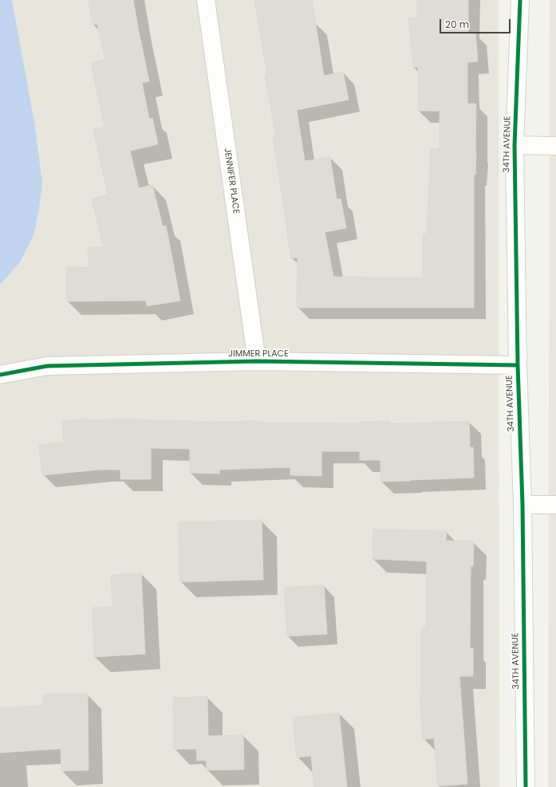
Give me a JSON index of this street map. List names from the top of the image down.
{
  "streets": {
    "street": ["34TH AVENUE", "JENNIFER PLACE", "JIMMER PLACE"]
  },
  "crossings": [
    ["34TH AVENUE", "JIMMER PLACE"],
    ["JENNIFER PLACE", "JIMMER PLACE"]
  ],
  "scale_bar": "20 m"
}
